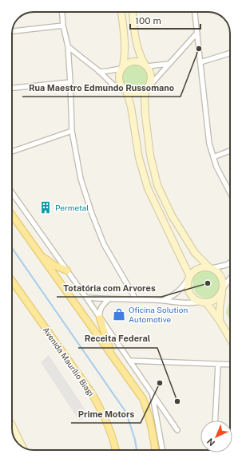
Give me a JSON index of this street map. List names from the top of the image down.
{
  "streets": {
    "main road": ["Avenida Maurílio Biagi"]
  },
  "places": {
    "other": [
      "Rua Maestro Edmundo Russomano",
      "Totatória com Arvores",
      "Prime Motors",
      "Receita Federal"
    ],
    "building": ["Permetal"],
    "shop": ["Oficina Solution Automotive"]
  },
  "scale_bar": "100 m",
  "north": "bottom left"
}
